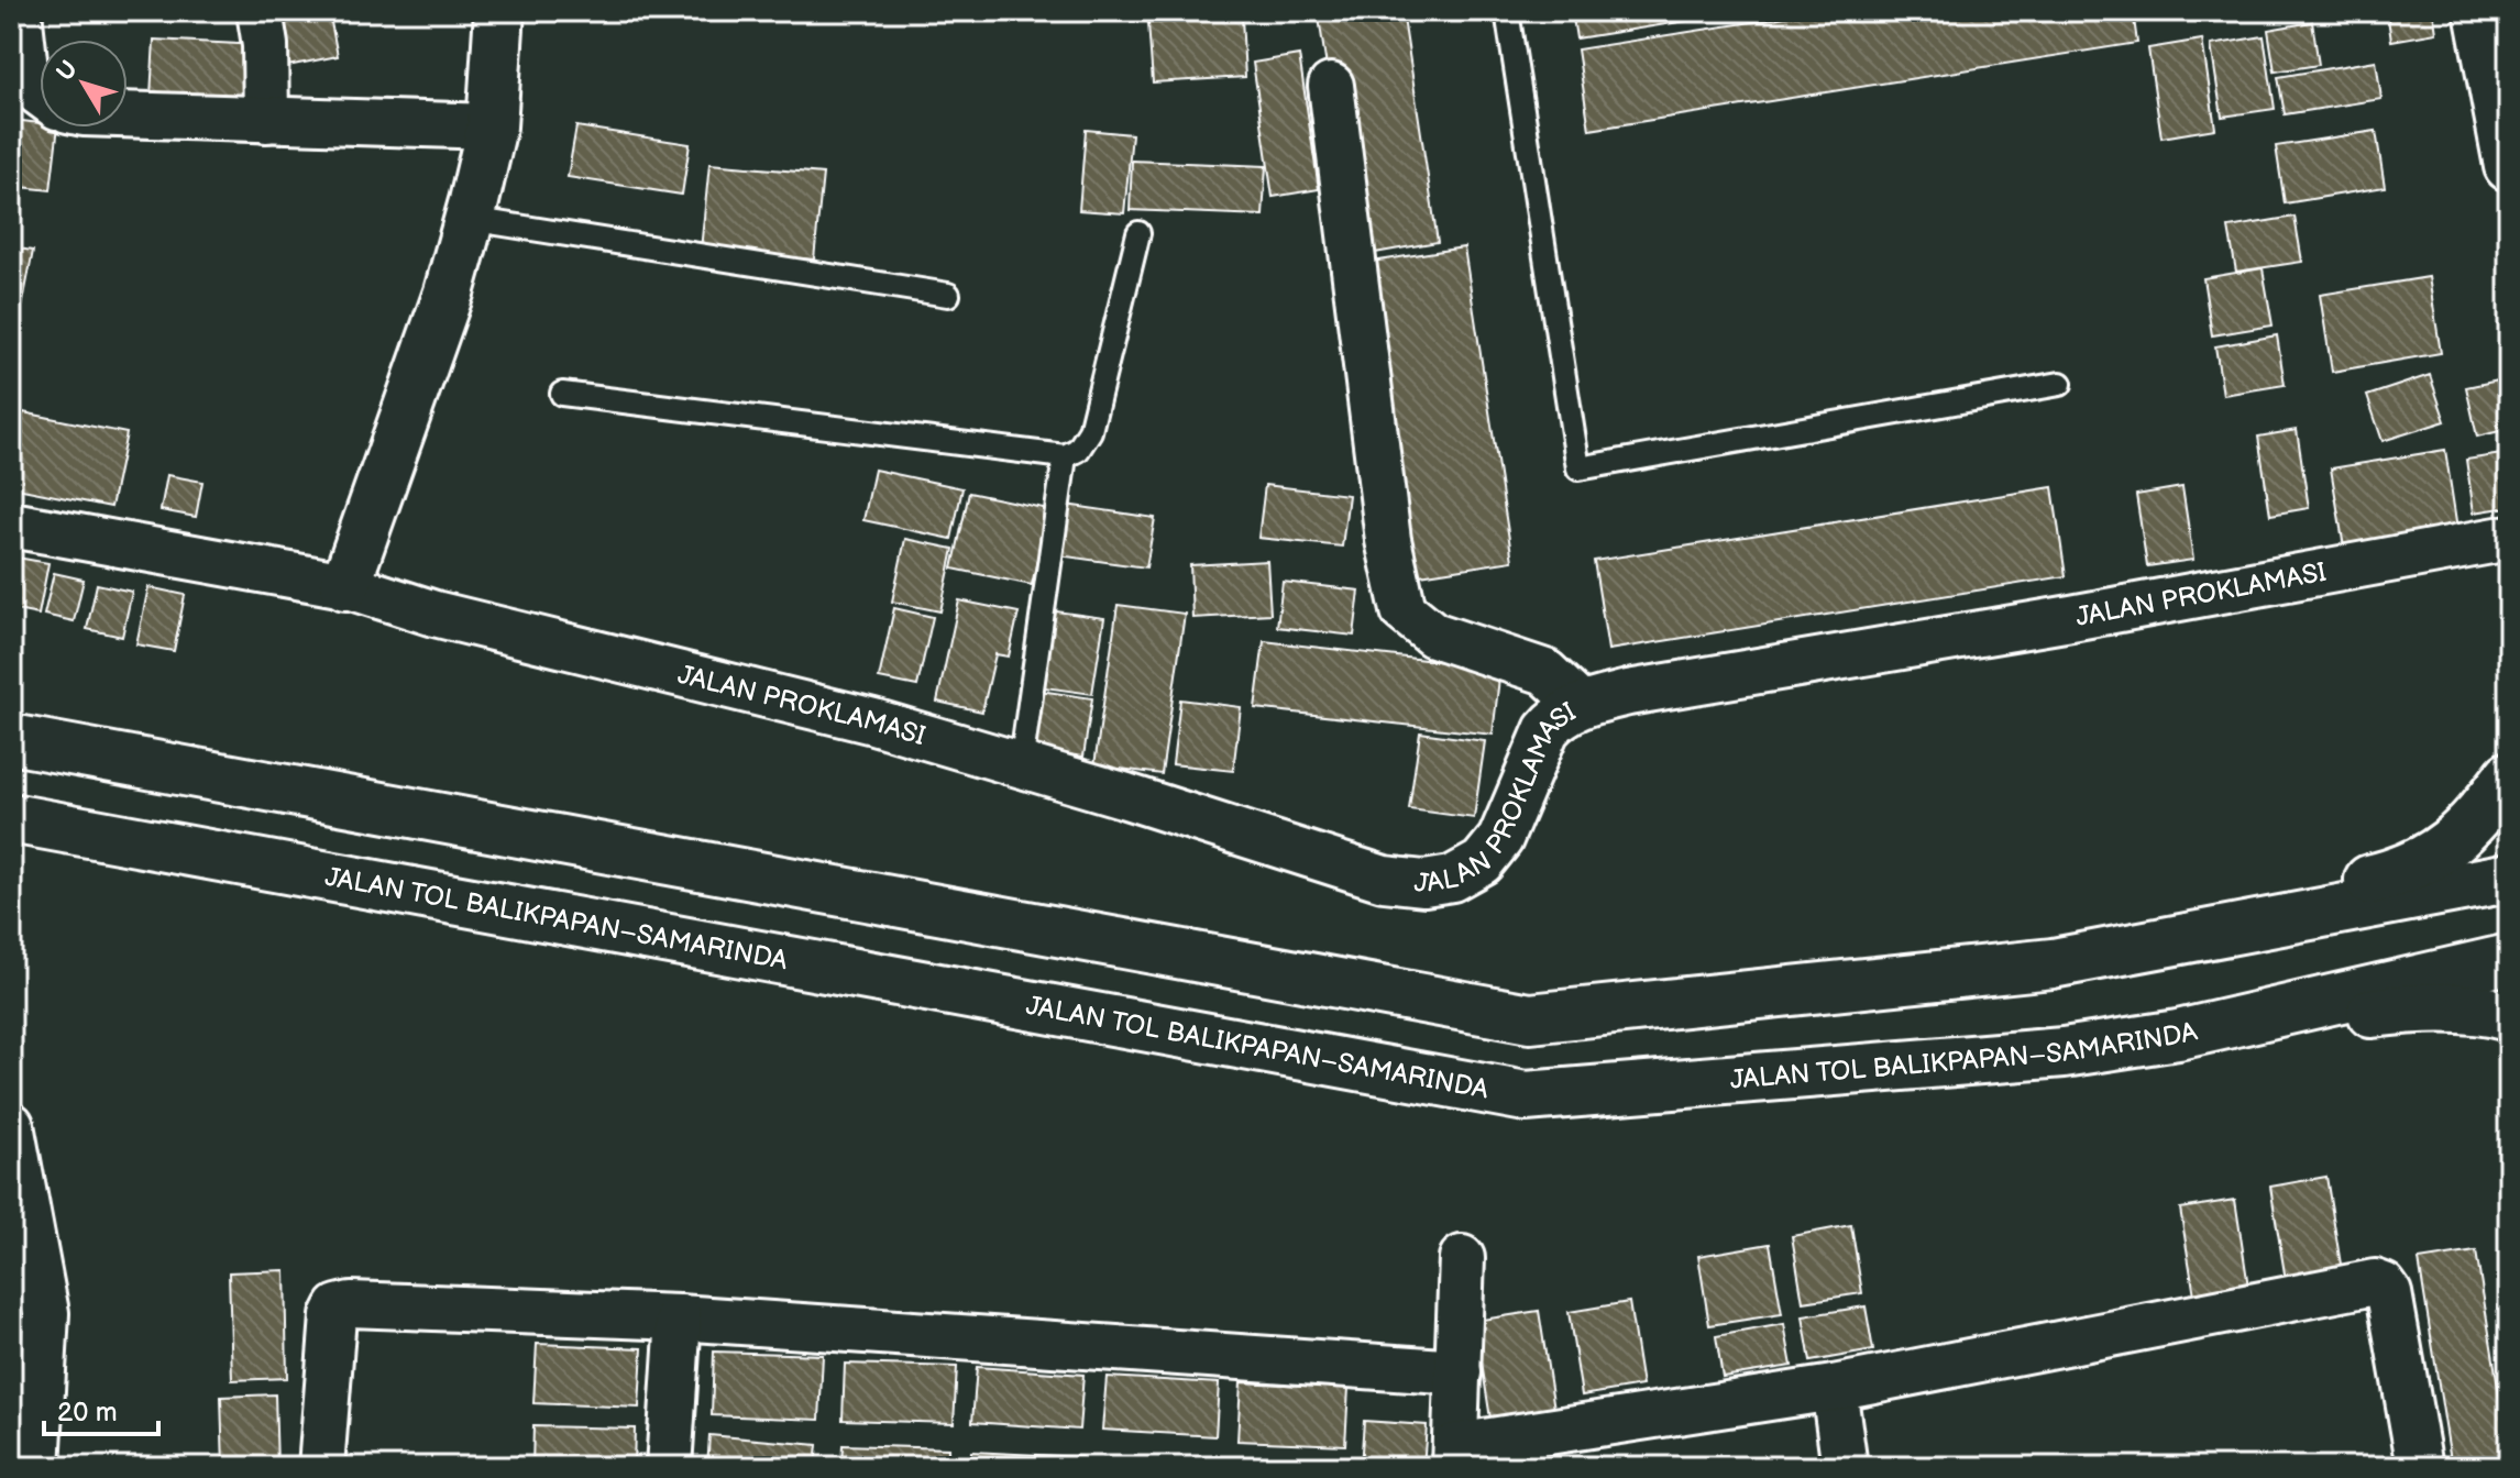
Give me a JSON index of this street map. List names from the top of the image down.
{
  "streets": {
    "main road": ["JALAN TOL BALIKPAPAN–SAMARINDA"],
    "street": ["JALAN PROKLAMASI"]
  },
  "scale_bar": "20 m",
  "north": "top left"
}
